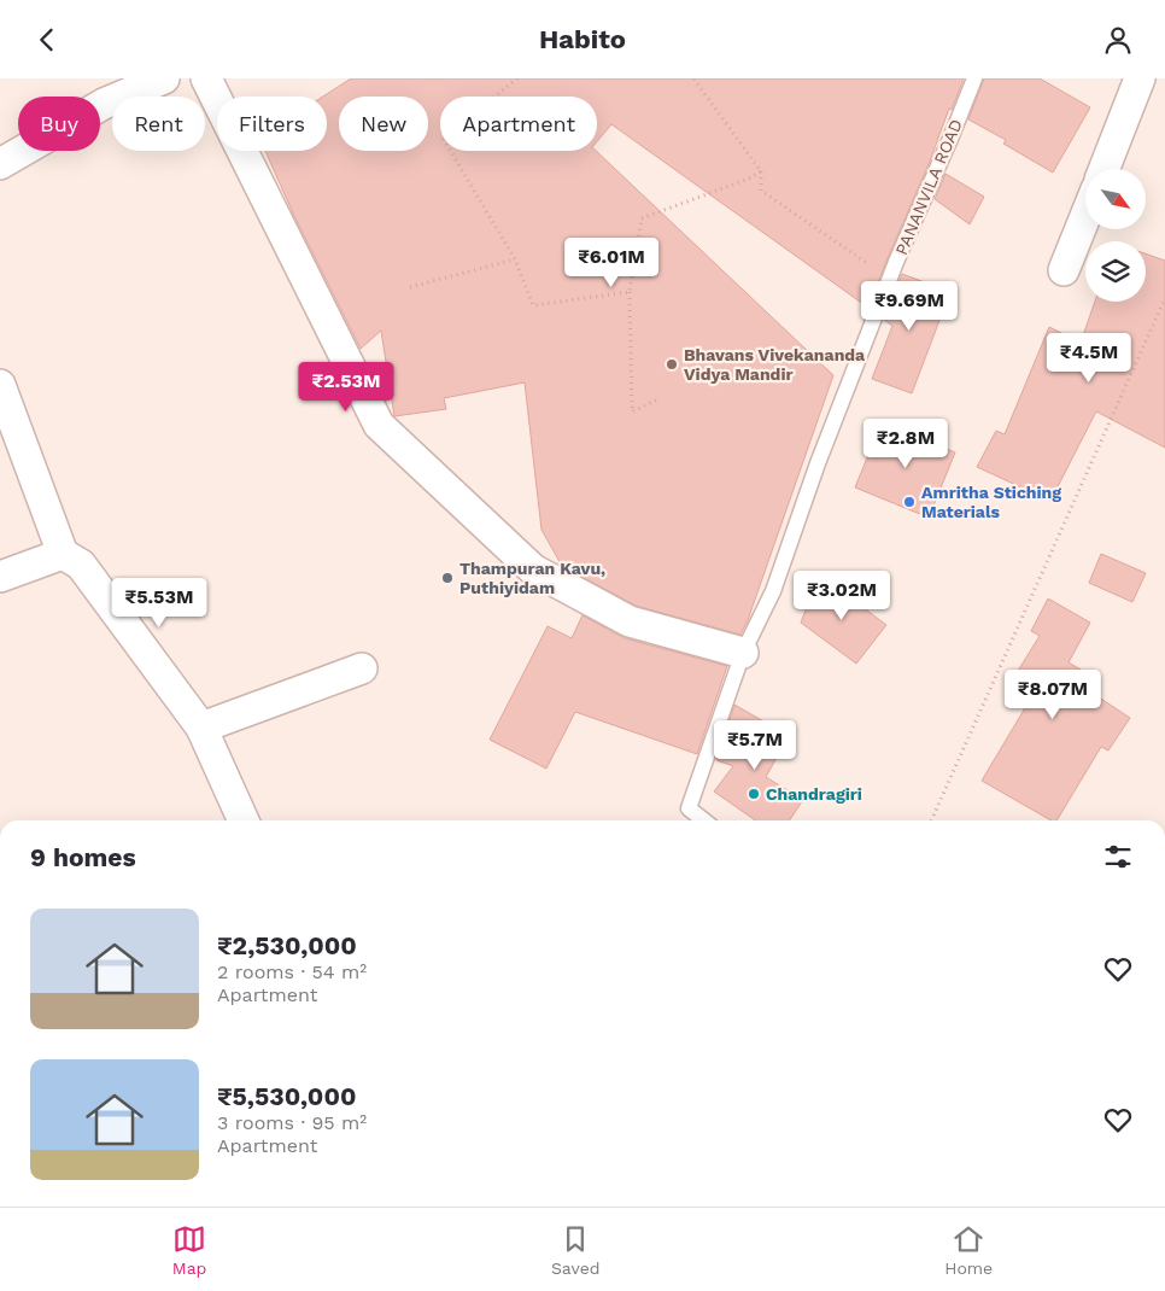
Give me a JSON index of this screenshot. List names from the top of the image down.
{
  "streets": {
    "lane": ["PANANVILA ROAD"]
  },
  "places": [
    "Bhavans Vivekananda Vidya Mandir",
    "Amritha Stiching Materials",
    "Thampuran Kavu, Puthiyidam",
    "Chandragiri"
  ],
  "north": "bottom right",
  "page": {
    "header": "Habito",
    "chip": [
      "Buy",
      "Rent",
      "Filters",
      "New",
      "Apartment"
    ],
    "price": [
      "₹6.01M",
      "₹9.69M",
      "₹4.5M",
      "₹2.53M",
      "₹2.8M",
      "₹3.02M",
      "₹5.53M",
      "₹8.07M",
      "₹5.7M"
    ],
    "heading": "9 homes",
    "list": [
      {
        "name": "₹2,530,000",
        "note": "2 rooms · 54 m² · Apartment"
      },
      {
        "name": "₹5,530,000",
        "note": "3 rooms · 95 m² · Apartment"
      }
    ],
    "tabs": ["Map", "Saved", "Home"]
  }
}
